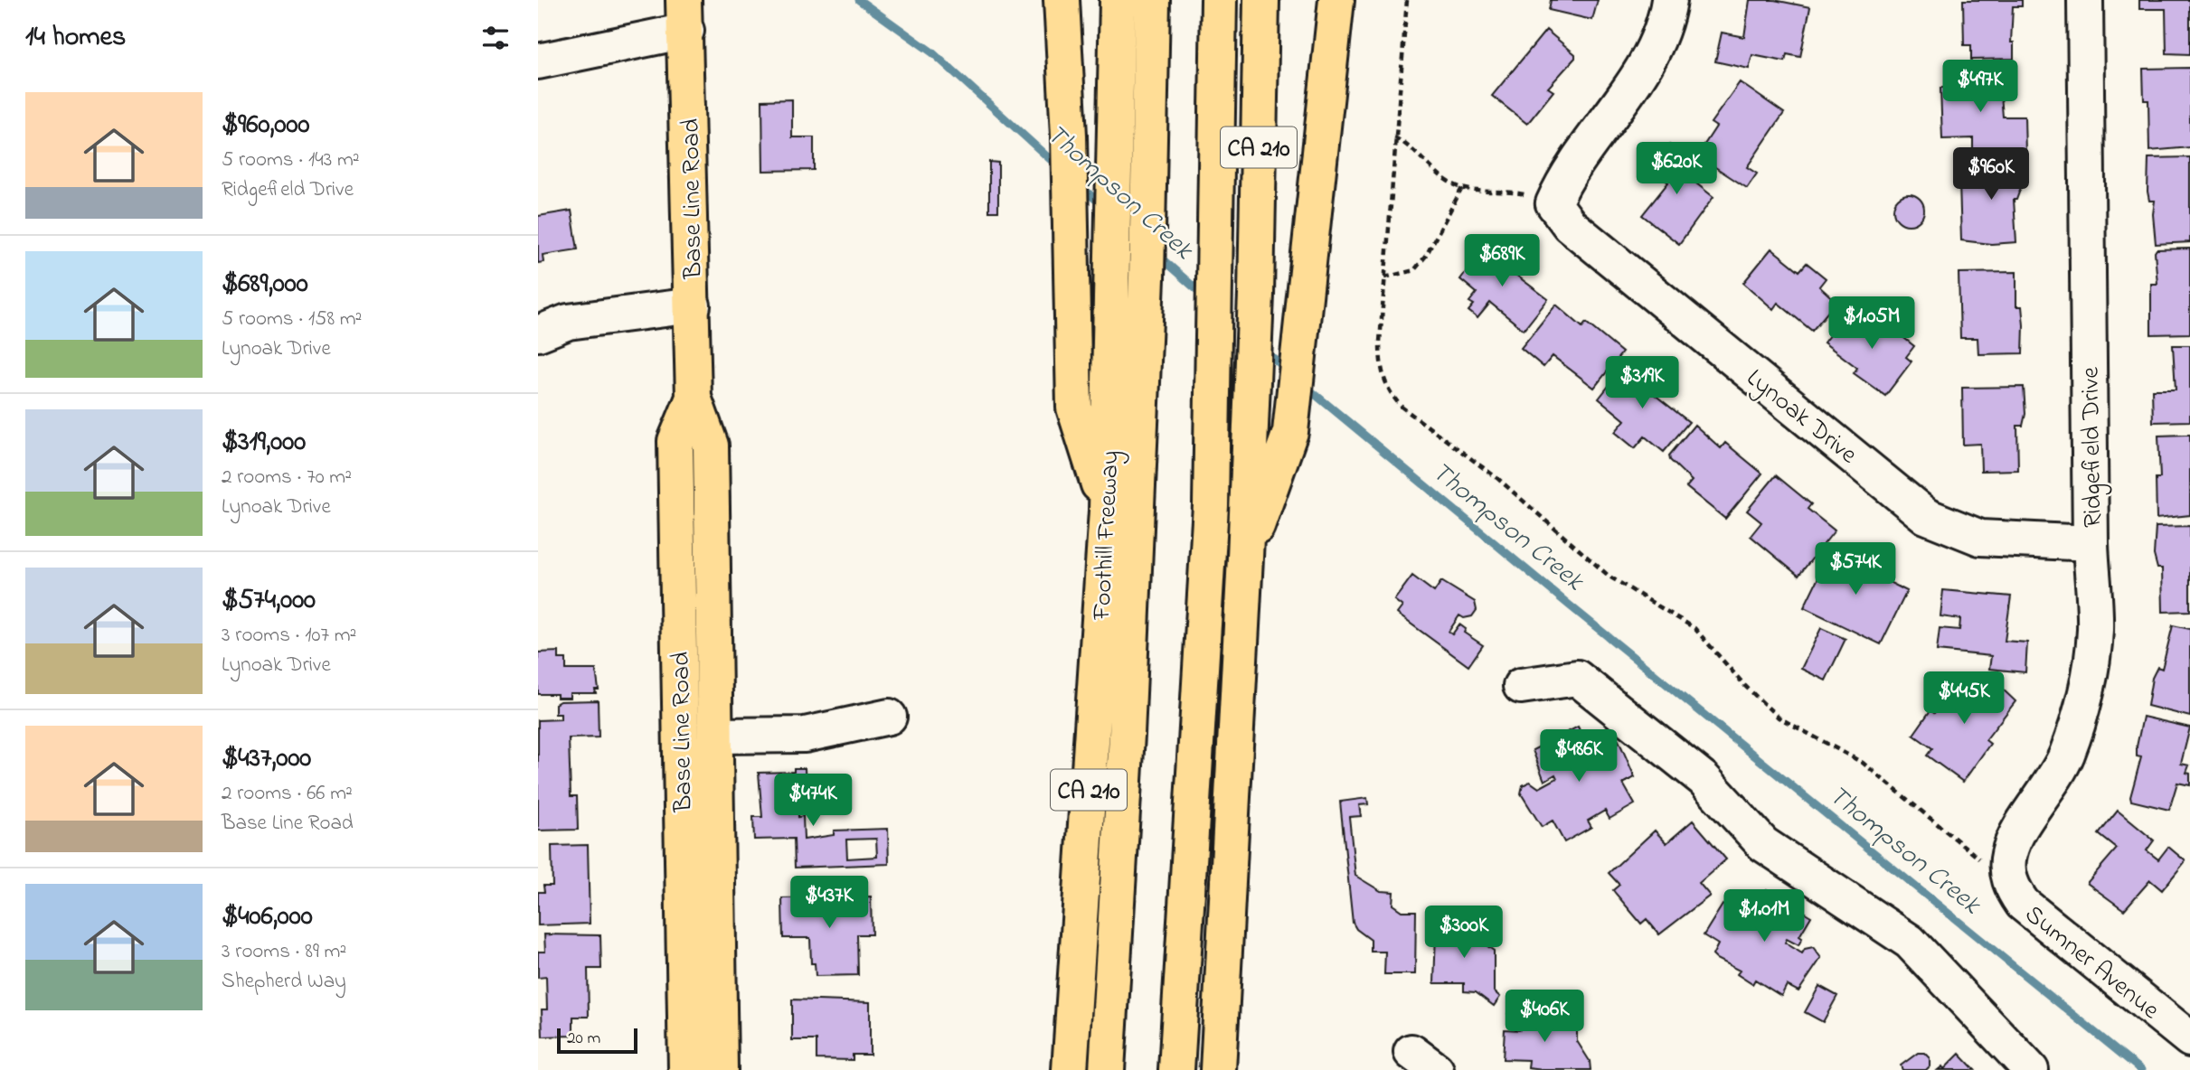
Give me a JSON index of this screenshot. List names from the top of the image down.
{
  "streets": {
    "main road": ["CA 210", "Base Line Road", "Foothill Freeway"],
    "street": ["Lynoak Drive", "Ridgefield Drive", "Sumner Avenue"]
  },
  "crossings": [
    ["Lynoak Drive", "Ridgefield Drive"],
    ["Ridgefield Drive", "Sumner Avenue"]
  ],
  "water": ["Thompson Creek"],
  "scale_bar": "20 m",
  "page": {
    "heading": "14 homes",
    "price": [
      "$497K",
      "$620K",
      "$960K",
      "$689K",
      "$1.05M",
      "$319K",
      "$574K",
      "$445K",
      "$486K",
      "$474K",
      "$437K",
      "$1.01M",
      "$300K",
      "$406K"
    ],
    "list": [
      {
        "name": "$960,000",
        "note": "5 rooms · 143 m² · Ridgefield Drive"
      },
      {
        "name": "$689,000",
        "note": "5 rooms · 158 m² · Lynoak Drive"
      },
      {
        "name": "$319,000",
        "note": "2 rooms · 70 m² · Lynoak Drive"
      },
      {
        "name": "$574,000",
        "note": "3 rooms · 107 m² · Lynoak Drive"
      },
      {
        "name": "$437,000",
        "note": "2 rooms · 66 m² · Base Line Road"
      },
      {
        "name": "$406,000",
        "note": "3 rooms · 89 m² · Shepherd Way"
      }
    ],
    "scale": "20 m"
  }
}
